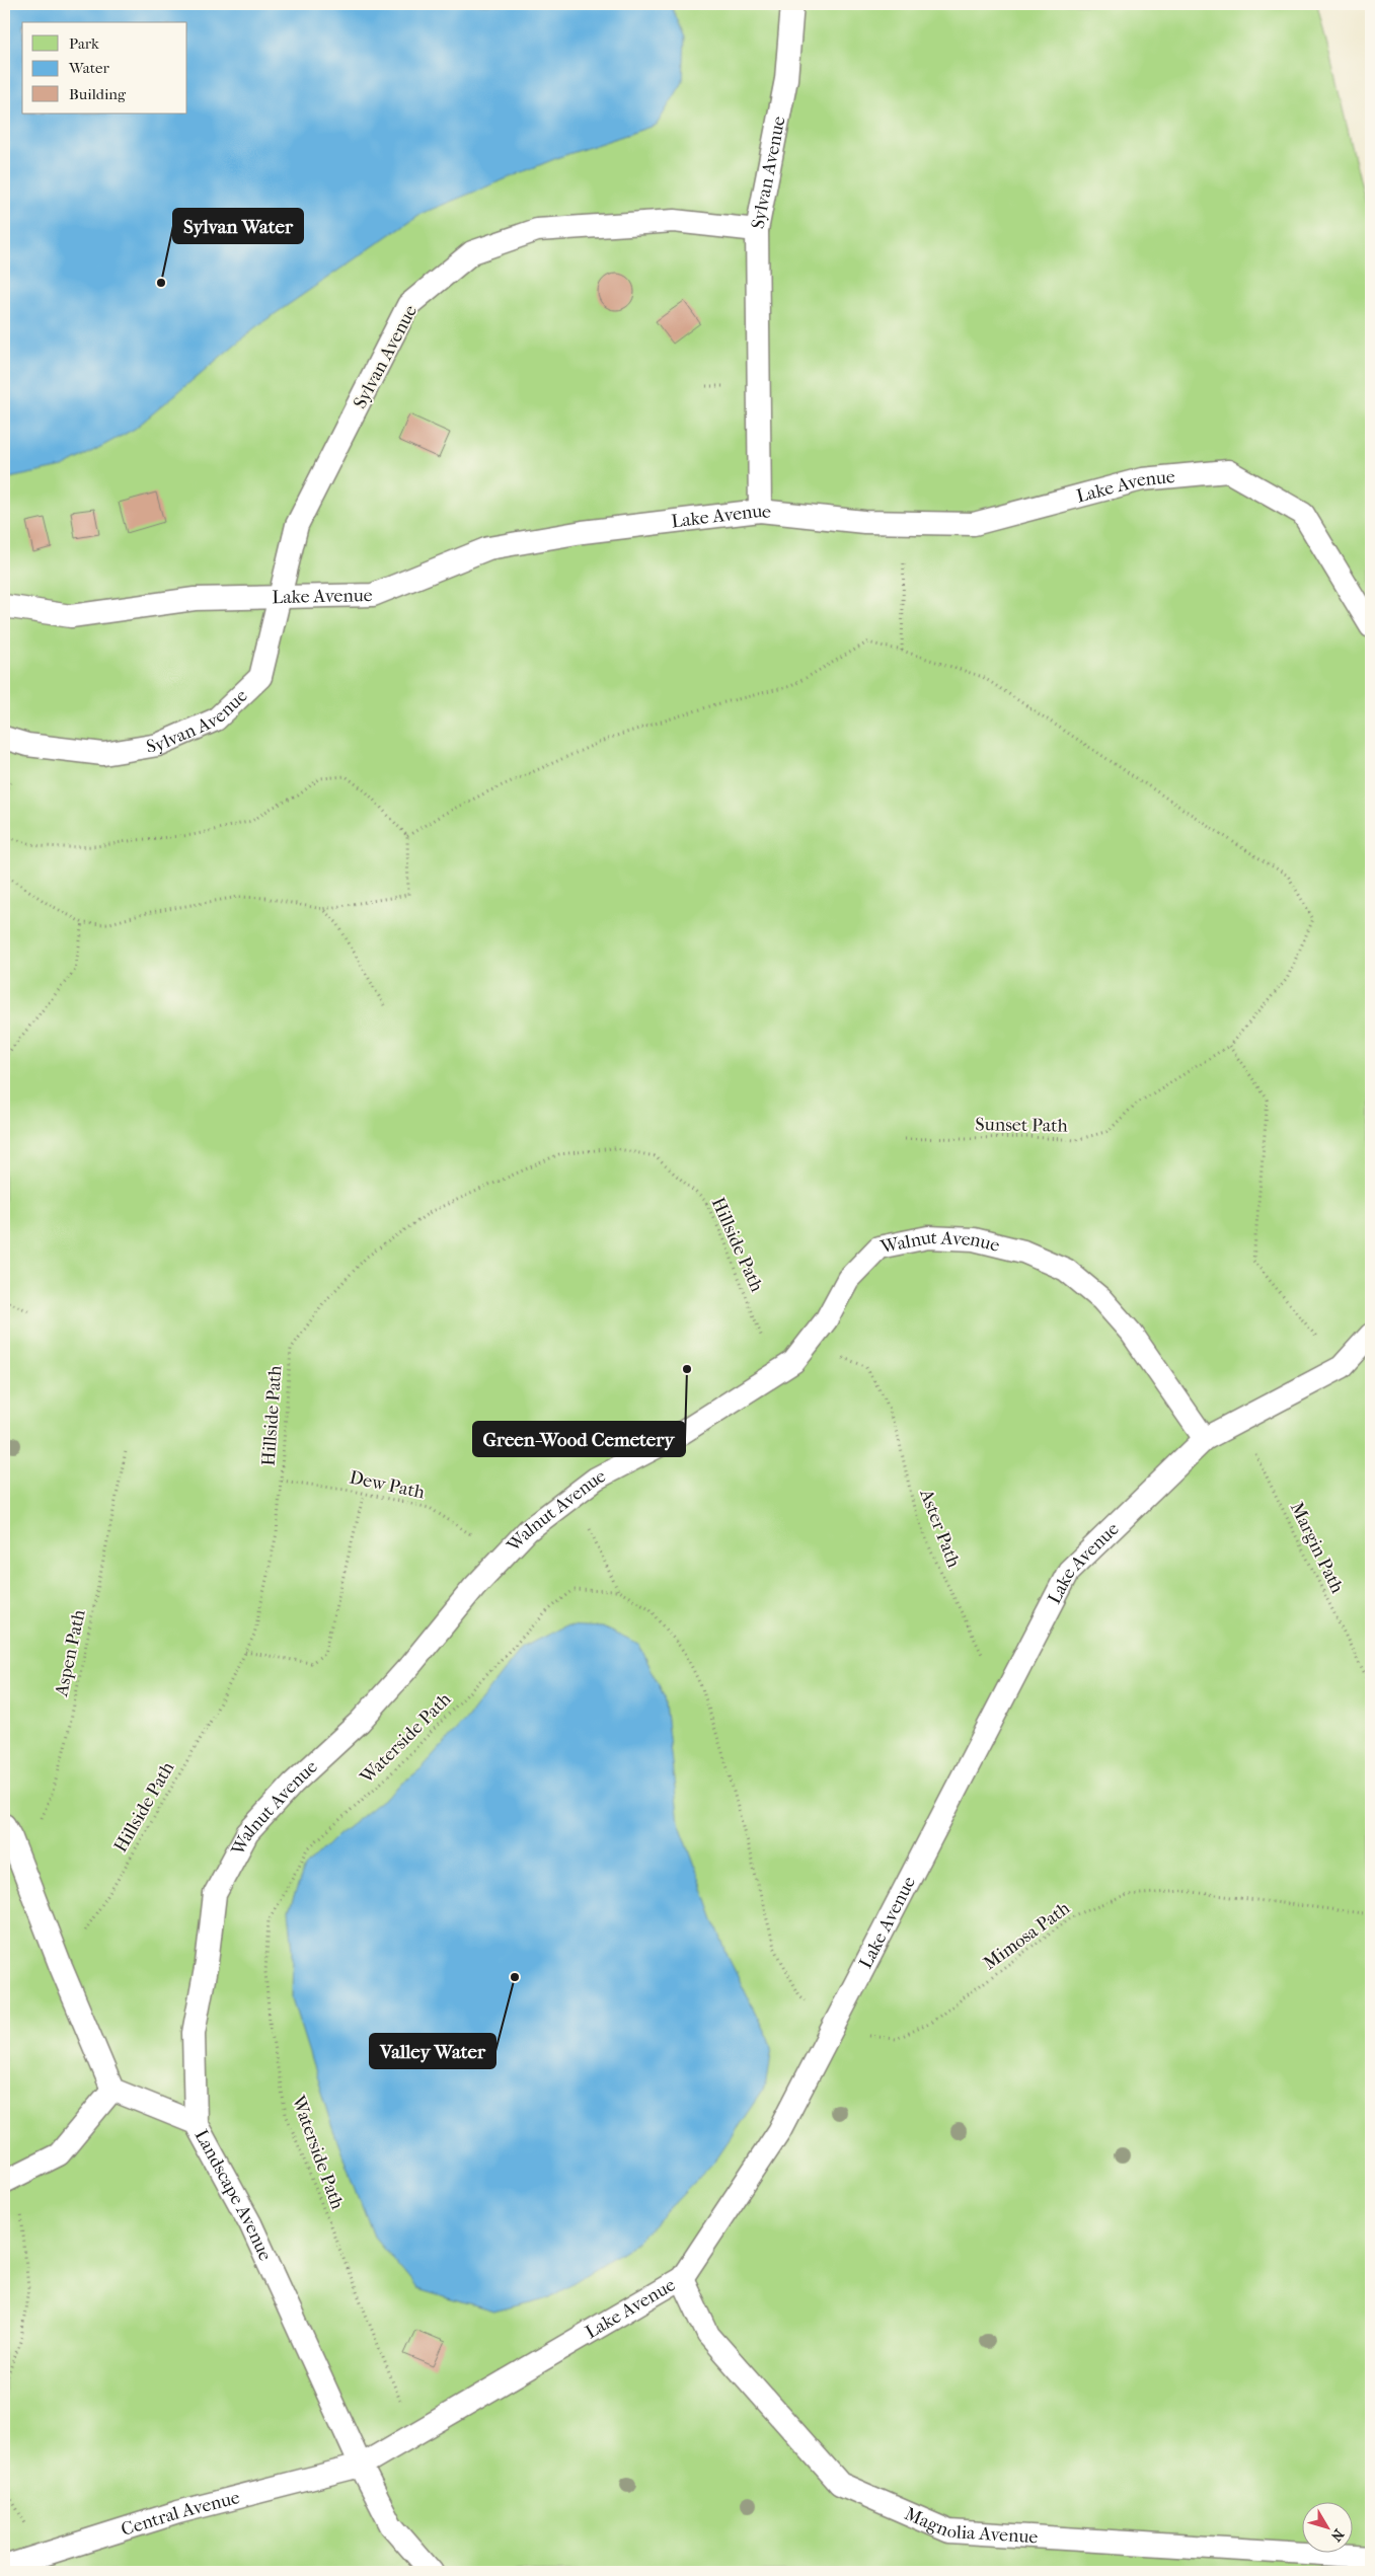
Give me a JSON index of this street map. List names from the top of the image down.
{
  "streets": {
    "lane": [
      "Sylvan Avenue",
      "Lake Avenue",
      "Walnut Avenue",
      "Landscape Avenue",
      "Central Avenue",
      "Magnolia Avenue"
    ],
    "path": [
      "Sunset Path",
      "Hillside Path",
      "Dew Path",
      "Aster Path",
      "Margin Path",
      "Aspen Path",
      "Waterside Path",
      "Mimosa Path"
    ]
  },
  "crossings": [
    ["Sylvan Avenue", "Lake Avenue"],
    ["Lake Avenue", "Walnut Avenue"],
    ["Lake Avenue", "Aster Path"],
    ["Lake Avenue", "Margin Path"],
    ["Lake Avenue", "Waterside Path"],
    ["Lake Avenue", "Mimosa Path"],
    ["Lake Avenue", "Landscape Avenue"],
    ["Lake Avenue", "Central Avenue"],
    ["Lake Avenue", "Magnolia Avenue"],
    ["Hillside Path", "Walnut Avenue"],
    ["Hillside Path", "Dew Path"],
    ["Walnut Avenue", "Dew Path"],
    ["Walnut Avenue", "Aster Path"],
    ["Walnut Avenue", "Landscape Avenue"],
    ["Waterside Path", "Mimosa Path"],
    ["Landscape Avenue", "Central Avenue"]
  ],
  "places": ["Sylvan Water", "Green-Wood Cemetery", "Valley Water"],
  "legend": ["Park", "Water", "Building"],
  "north": "bottom right"
}
